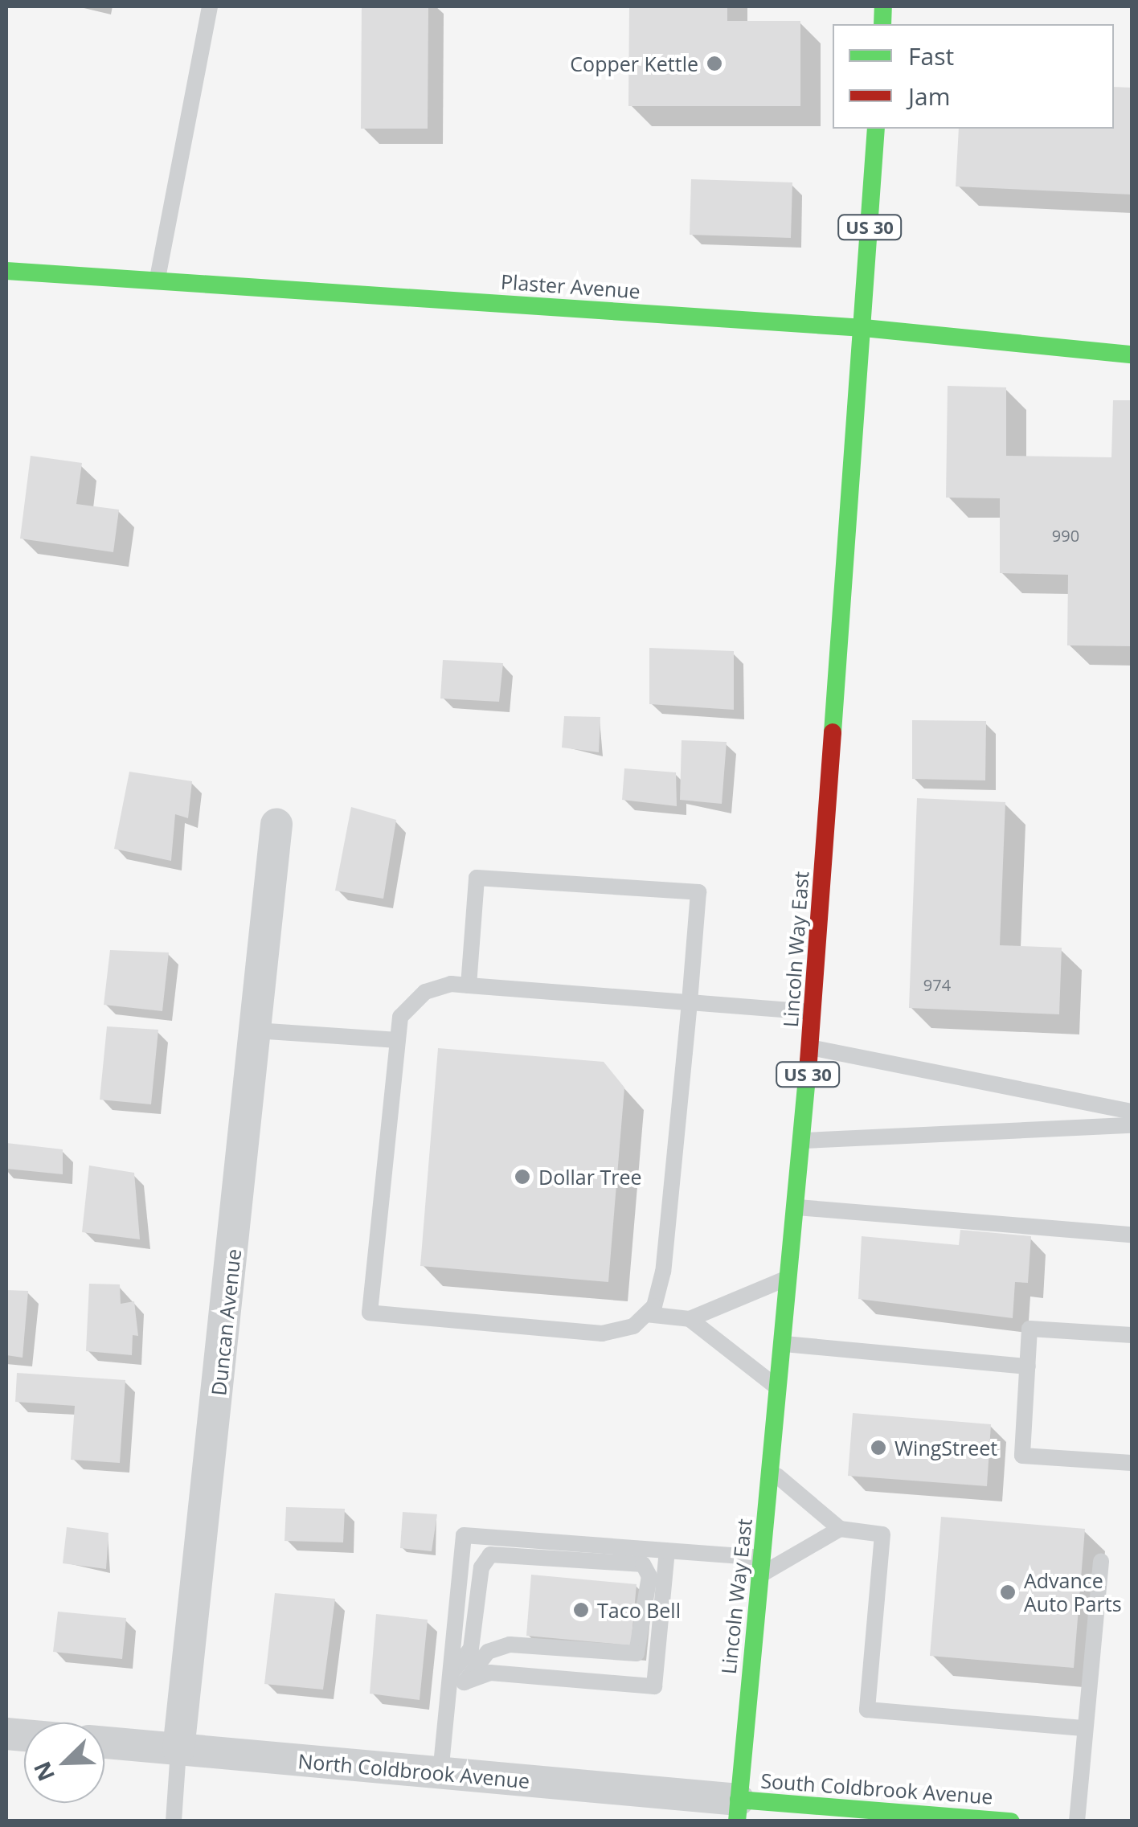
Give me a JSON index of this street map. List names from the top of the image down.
{
  "streets": {
    "main road": [
      "US 30",
      "Plaster Avenue",
      "Lincoln Way East",
      "South Coldbrook Avenue"
    ],
    "street": ["Duncan Avenue", "North Coldbrook Avenue"]
  },
  "crossings": [
    ["Plaster Avenue", "Lincoln Way East"],
    ["Lincoln Way East", "North Coldbrook Avenue"],
    ["Lincoln Way East", "South Coldbrook Avenue"],
    ["Duncan Avenue", "North Coldbrook Avenue"],
    ["North Coldbrook Avenue", "South Coldbrook Avenue"]
  ],
  "places": [
    "Copper Kettle",
    "Dollar Tree",
    "WingStreet",
    "Advance Auto Parts",
    "Taco Bell"
  ],
  "house_numbers": ["990", "974"],
  "legend": ["Fast", "Jam"],
  "north": "bottom left"
}
